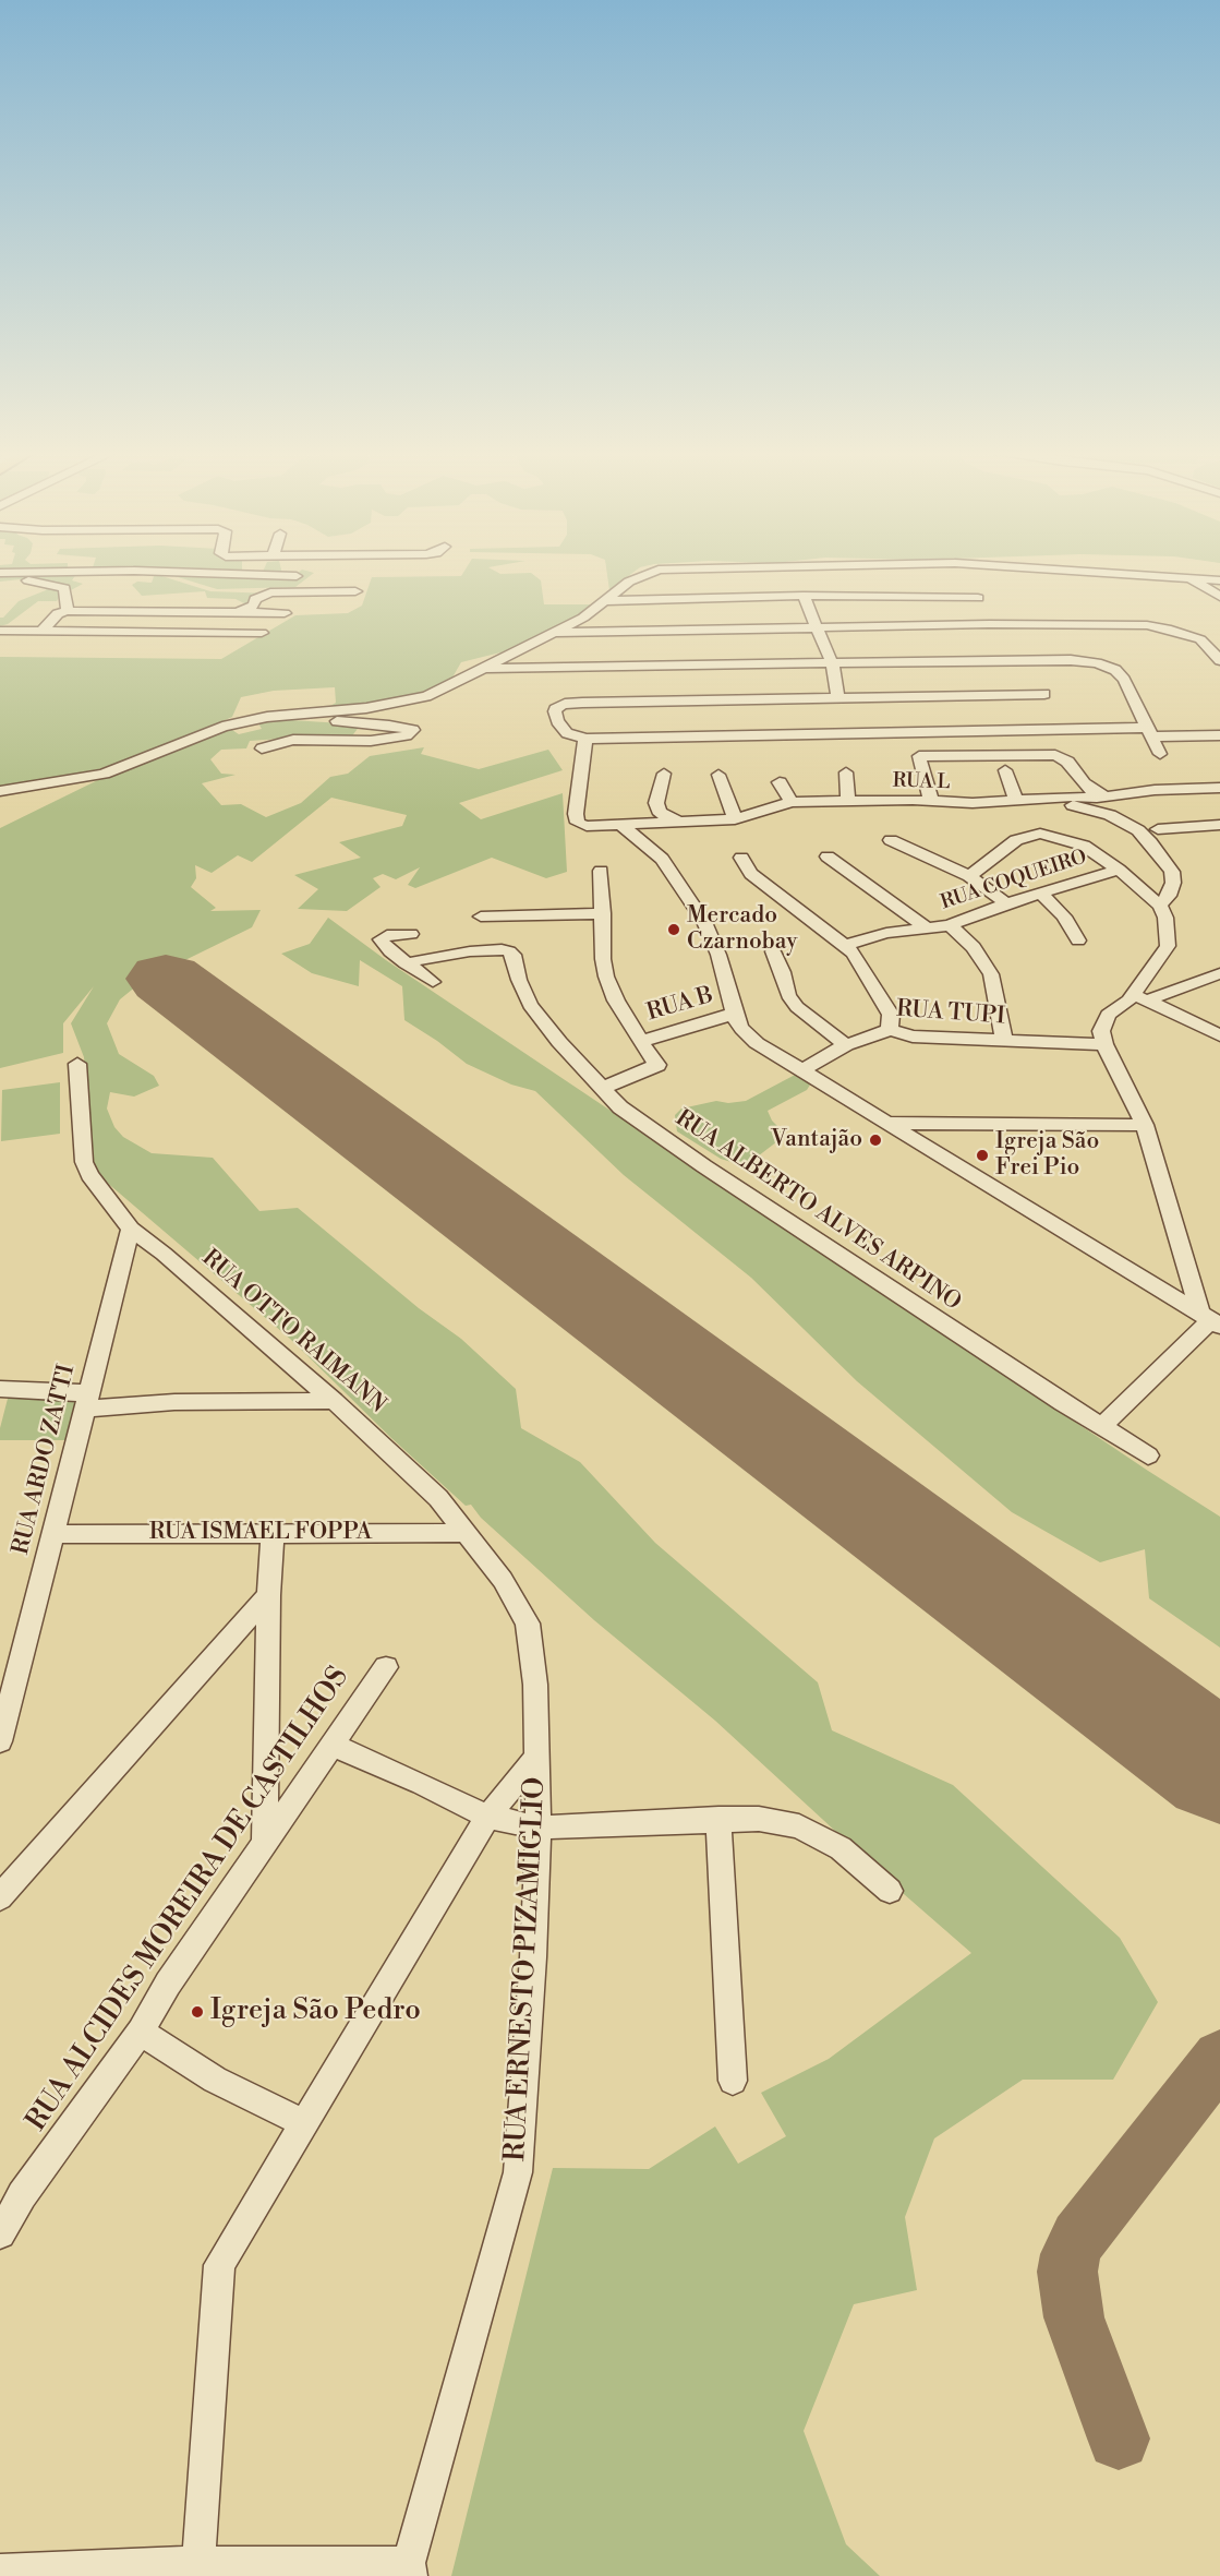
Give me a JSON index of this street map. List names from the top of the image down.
{
  "streets": {
    "street": [
      "RUA L",
      "RUA COQUEIRO",
      "RUA B",
      "RUA TUPI",
      "RUA ALBERTO ALVES ARPINO",
      "RUA OTTO RAIMANN",
      "RUA ARDO ZATTI",
      "RUA ISMAEL FOPPA",
      "RUA ALCIDES MOREIRA DE CASTILHOS",
      "RUA ERNESTO PIZAMIGLIO"
    ]
  },
  "crossings": [
    ["RUA OTTO RAIMANN", "RUA ARDO ZATTI"],
    ["RUA OTTO RAIMANN", "RUA ISMAEL FOPPA"],
    ["RUA OTTO RAIMANN", "RUA ERNESTO PIZAMIGLIO"],
    ["RUA ARDO ZATTI", "RUA ISMAEL FOPPA"]
  ],
  "places": [
    "Mercado Czarnobay",
    "Vantajão",
    "Igreja São Frei Pio",
    "Igreja São Pedro"
  ]
}
